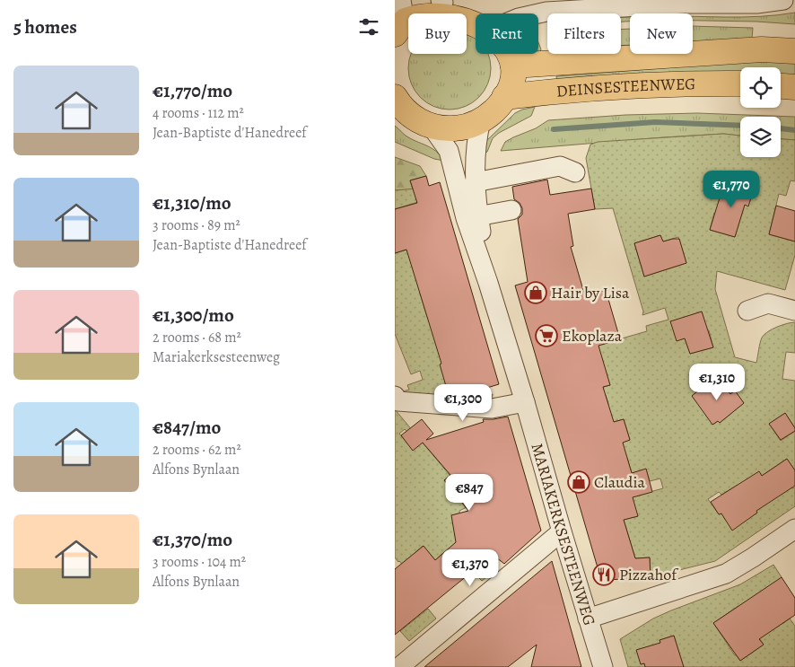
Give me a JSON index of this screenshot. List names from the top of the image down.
{
  "streets": {
    "highway": ["DEINSESTEENWEG"],
    "street": ["MARIAKERKSESTEENWEG"]
  },
  "places": {
    "shop": ["Hair by Lisa", "Claudia"],
    "supermarket": ["Ekoplaza"],
    "restaurant": ["Pizzahof"]
  },
  "page": {
    "heading": "5 homes",
    "chip": [
      "Buy",
      "Rent",
      "Filters",
      "New"
    ],
    "list": [
      {
        "name": "€1,770/mo",
        "note": "4 rooms · 112 m² · Jean-Baptiste d'Hanedreef"
      },
      {
        "name": "€1,310/mo",
        "note": "3 rooms · 89 m² · Jean-Baptiste d'Hanedreef"
      },
      {
        "name": "€1,300/mo",
        "note": "2 rooms · 68 m² · Mariakerksesteenweg"
      },
      {
        "name": "€847/mo",
        "note": "2 rooms · 62 m² · Alfons Bynlaan"
      },
      {
        "name": "€1,370/mo",
        "note": "3 rooms · 104 m² · Alfons Bynlaan"
      }
    ],
    "price": [
      "€1,770",
      "€1,310",
      "€1,300",
      "€847",
      "€1,370"
    ]
  }
}
